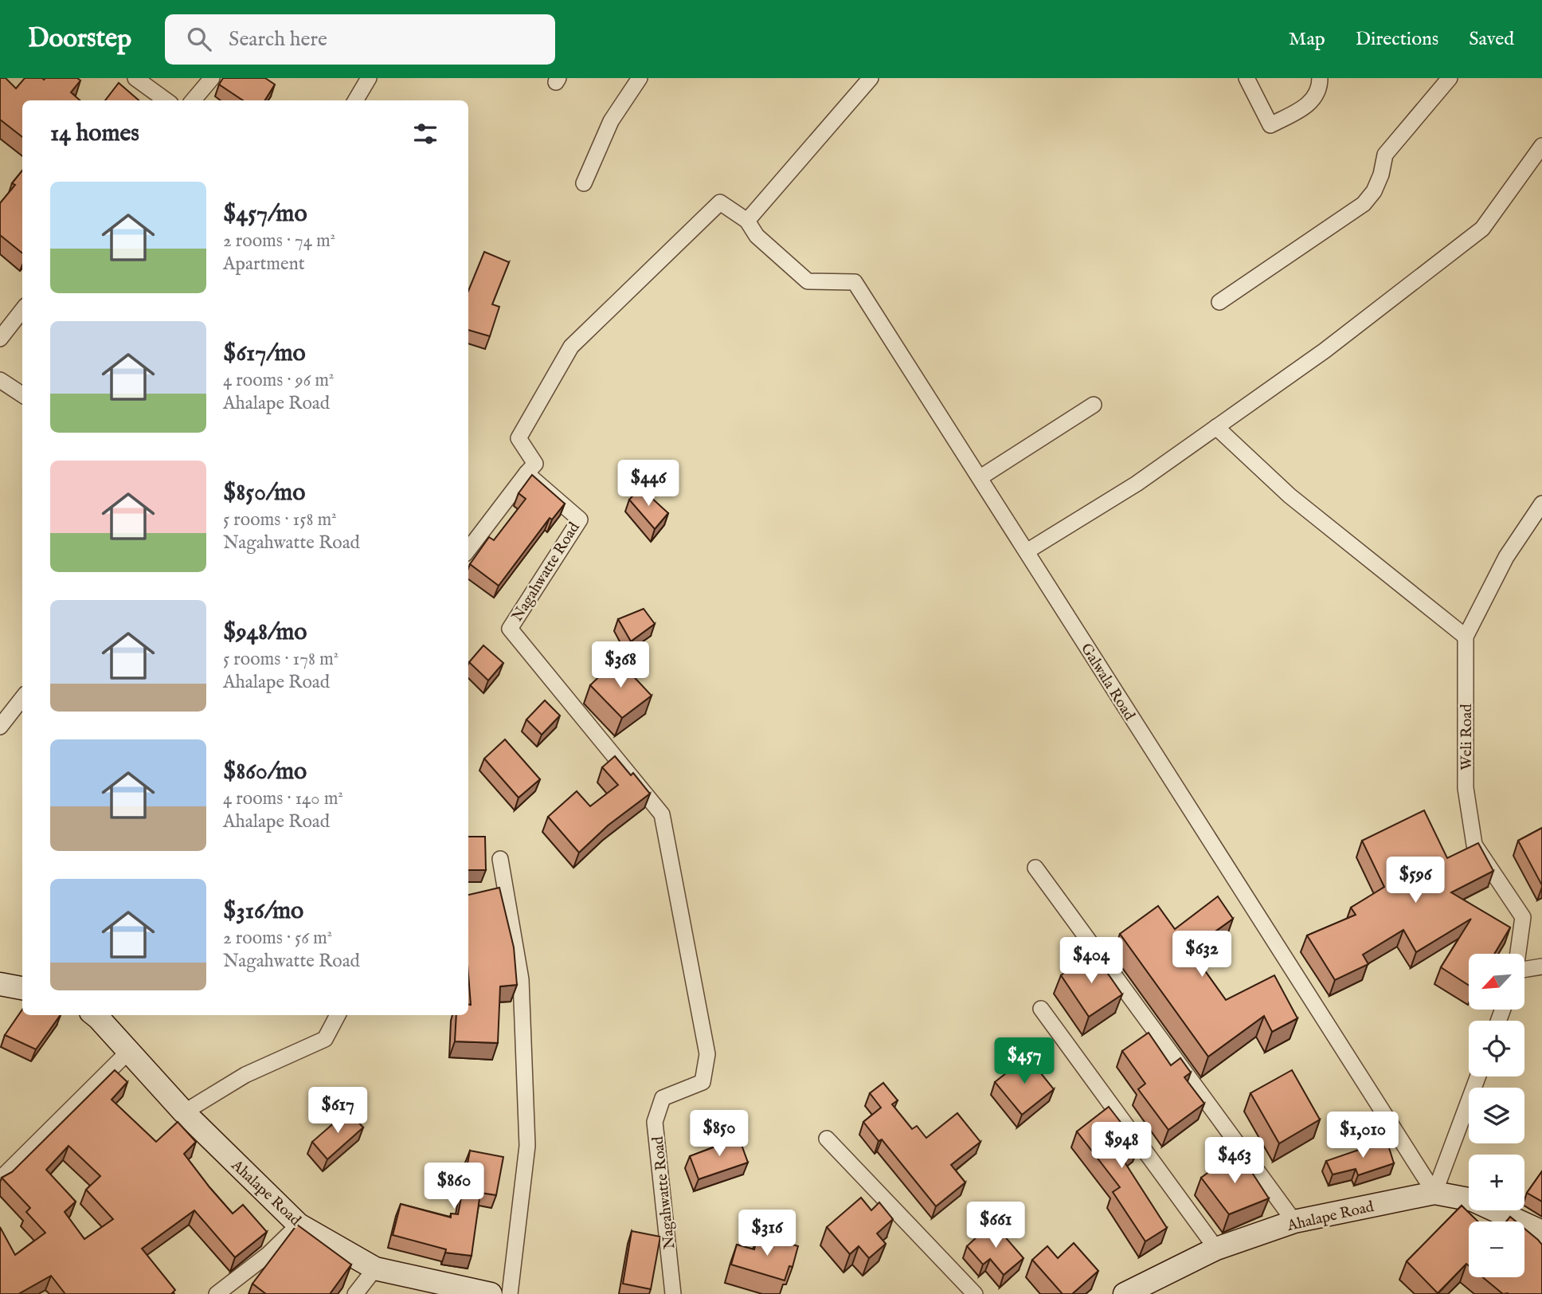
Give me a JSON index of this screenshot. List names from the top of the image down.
{
  "streets": {
    "street": [
      "Nagahwatte Road",
      "Galwala Road",
      "Weli Road",
      "Ahalape Road"
    ]
  },
  "crossings": [
    ["Galwala Road", "Ahalape Road"]
  ],
  "north": "bottom left",
  "page": {
    "header": "Doorstep",
    "search": "Search here",
    "nav": ["Map", "Directions", "Saved"],
    "heading": "14 homes",
    "list": [
      {
        "name": "$457/mo",
        "note": "2 rooms · 74 m² · Apartment"
      },
      {
        "name": "$617/mo",
        "note": "4 rooms · 96 m² · Ahalape Road"
      },
      {
        "name": "$850/mo",
        "note": "5 rooms · 158 m² · Nagahwatte Road"
      },
      {
        "name": "$948/mo",
        "note": "5 rooms · 178 m² · Ahalape Road"
      },
      {
        "name": "$860/mo",
        "note": "4 rooms · 140 m² · Ahalape Road"
      },
      {
        "name": "$316/mo",
        "note": "2 rooms · 56 m² · Nagahwatte Road"
      }
    ],
    "price": [
      "$446",
      "$368",
      "$596",
      "$632",
      "$404",
      "$457",
      "$617",
      "$850",
      "$1,010",
      "$948",
      "$463",
      "$860",
      "$661",
      "$316"
    ],
    "map_buttons": ["+", "−"]
  }
}
